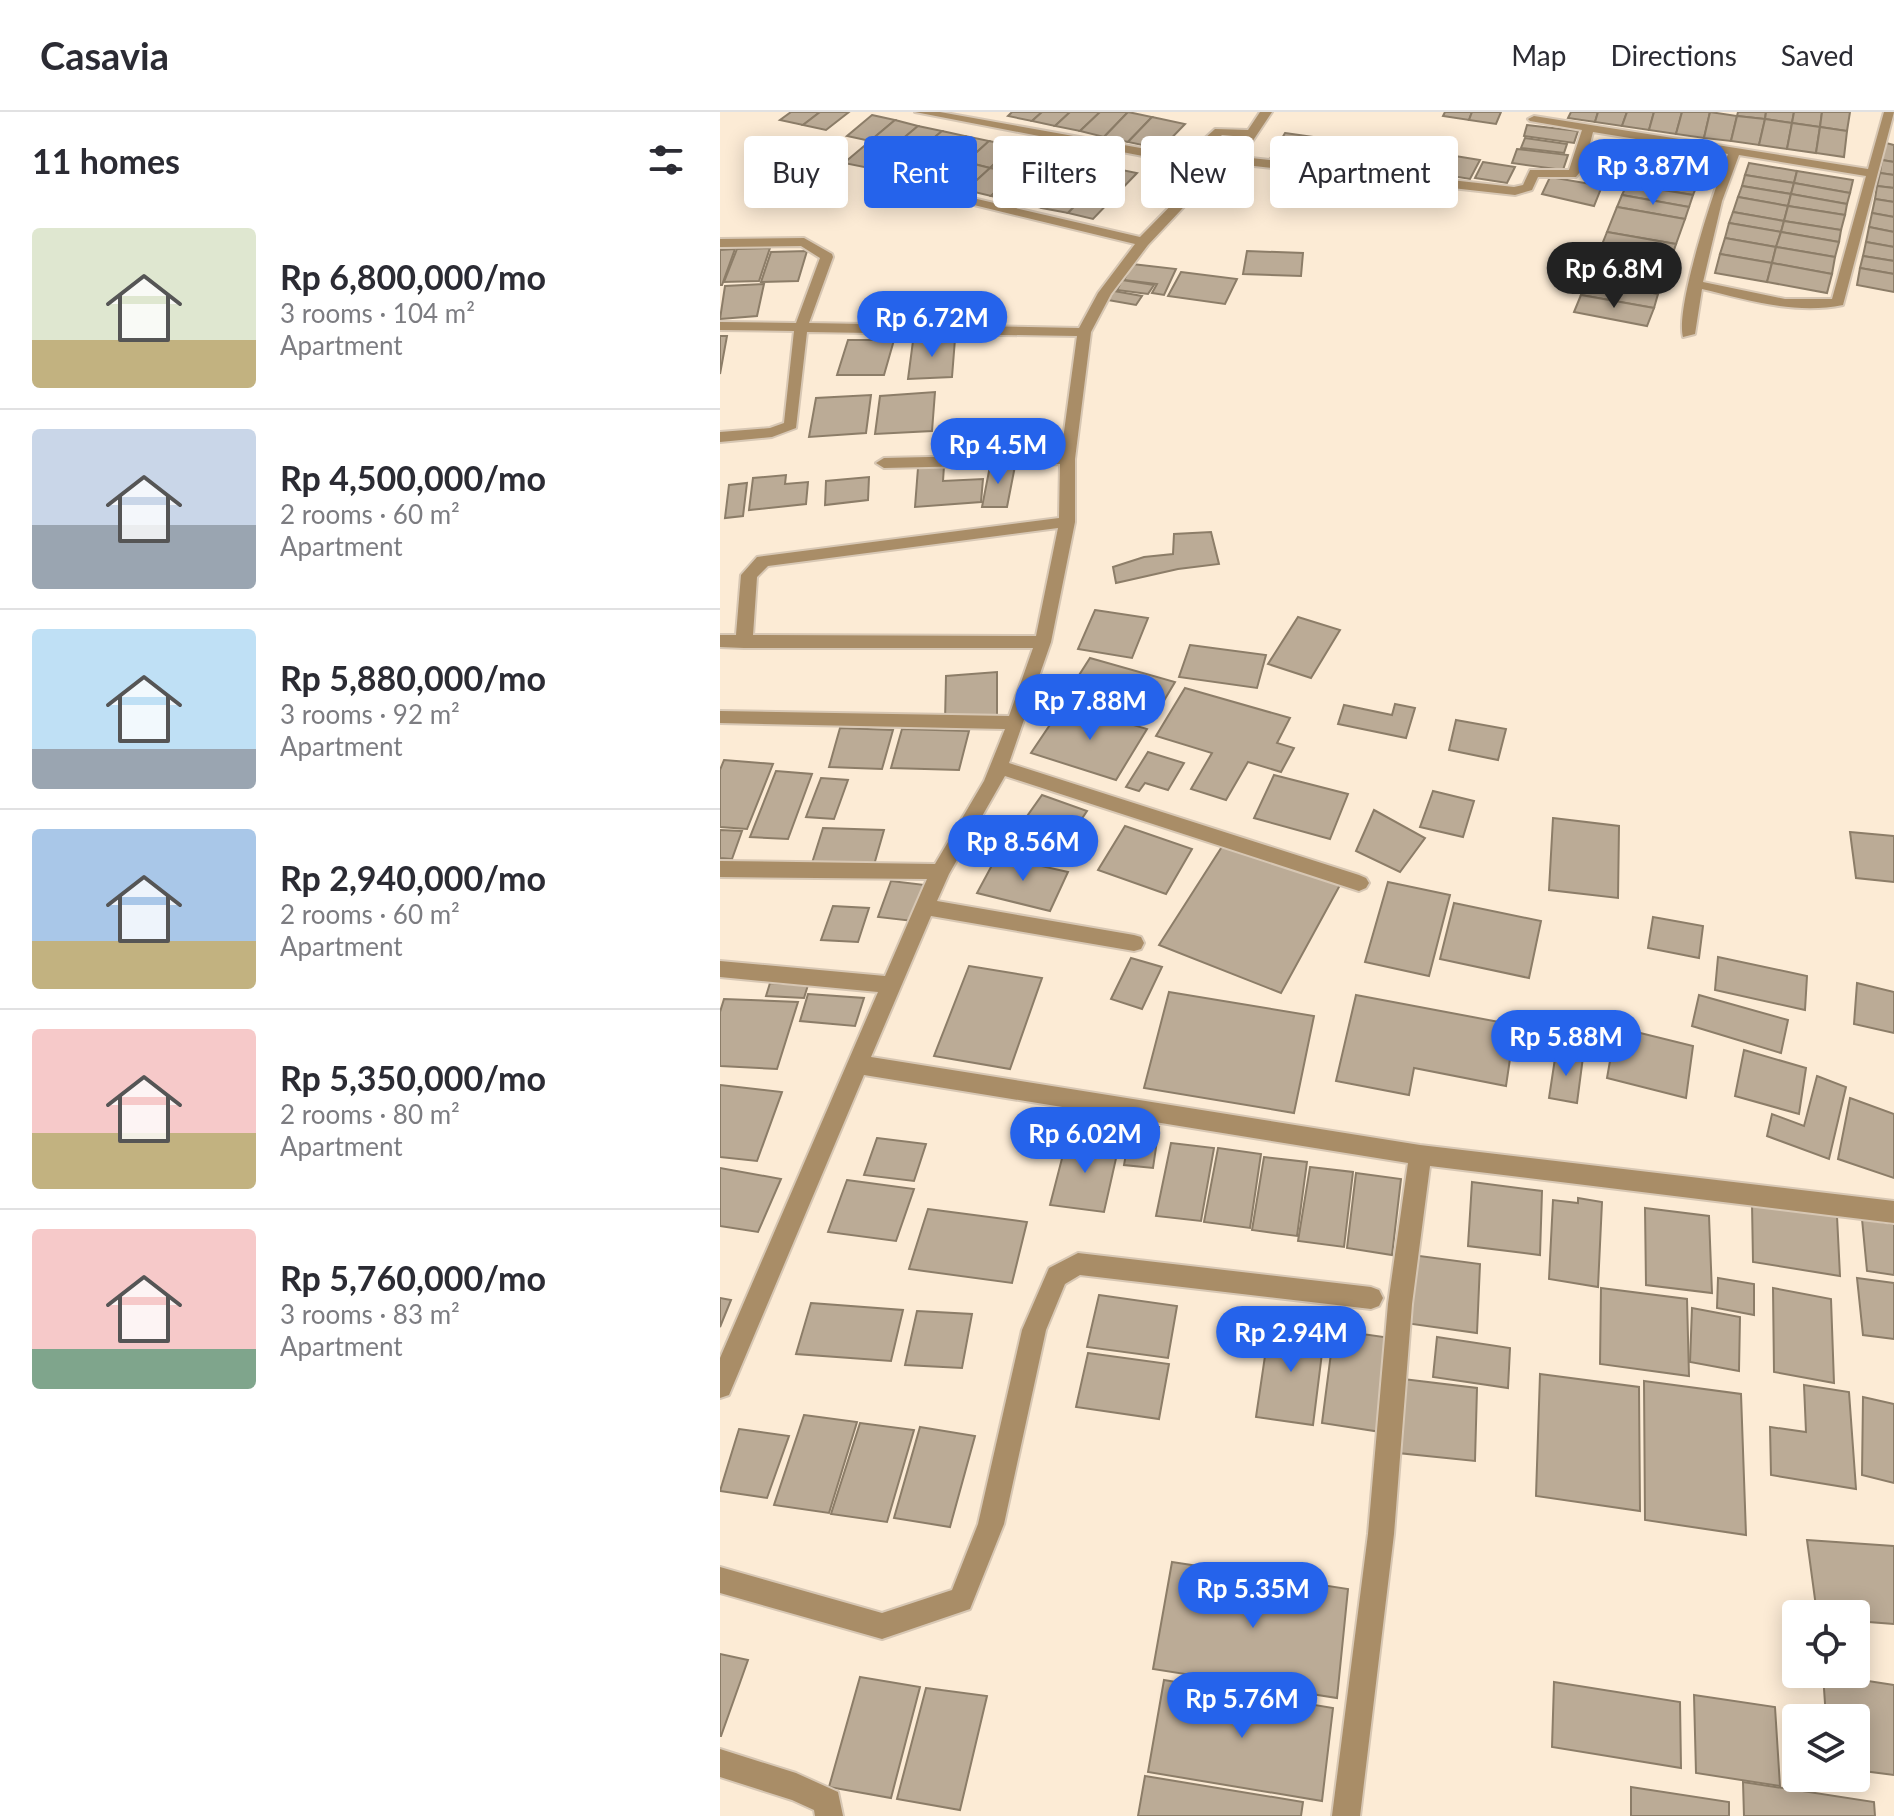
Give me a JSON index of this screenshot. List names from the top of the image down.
{
  "page": {
    "header": "Casavia",
    "nav": ["Map", "Directions", "Saved"],
    "heading": "11 homes",
    "chip": [
      "Buy",
      "Rent",
      "Filters",
      "New",
      "Apartment"
    ],
    "price": [
      "Rp 3.87M",
      "Rp 6.8M",
      "Rp 6.72M",
      "Rp 4.5M",
      "Rp 7.88M",
      "Rp 8.56M",
      "Rp 5.88M",
      "Rp 6.02M",
      "Rp 2.94M",
      "Rp 5.35M",
      "Rp 5.76M"
    ],
    "list": [
      {
        "name": "Rp 6,800,000/mo",
        "note": "3 rooms · 104 m² · Apartment"
      },
      {
        "name": "Rp 4,500,000/mo",
        "note": "2 rooms · 60 m² · Apartment"
      },
      {
        "name": "Rp 5,880,000/mo",
        "note": "3 rooms · 92 m² · Apartment"
      },
      {
        "name": "Rp 2,940,000/mo",
        "note": "2 rooms · 60 m² · Apartment"
      },
      {
        "name": "Rp 5,350,000/mo",
        "note": "2 rooms · 80 m² · Apartment"
      },
      {
        "name": "Rp 5,760,000/mo",
        "note": "3 rooms · 83 m² · Apartment"
      }
    ]
  }
}
